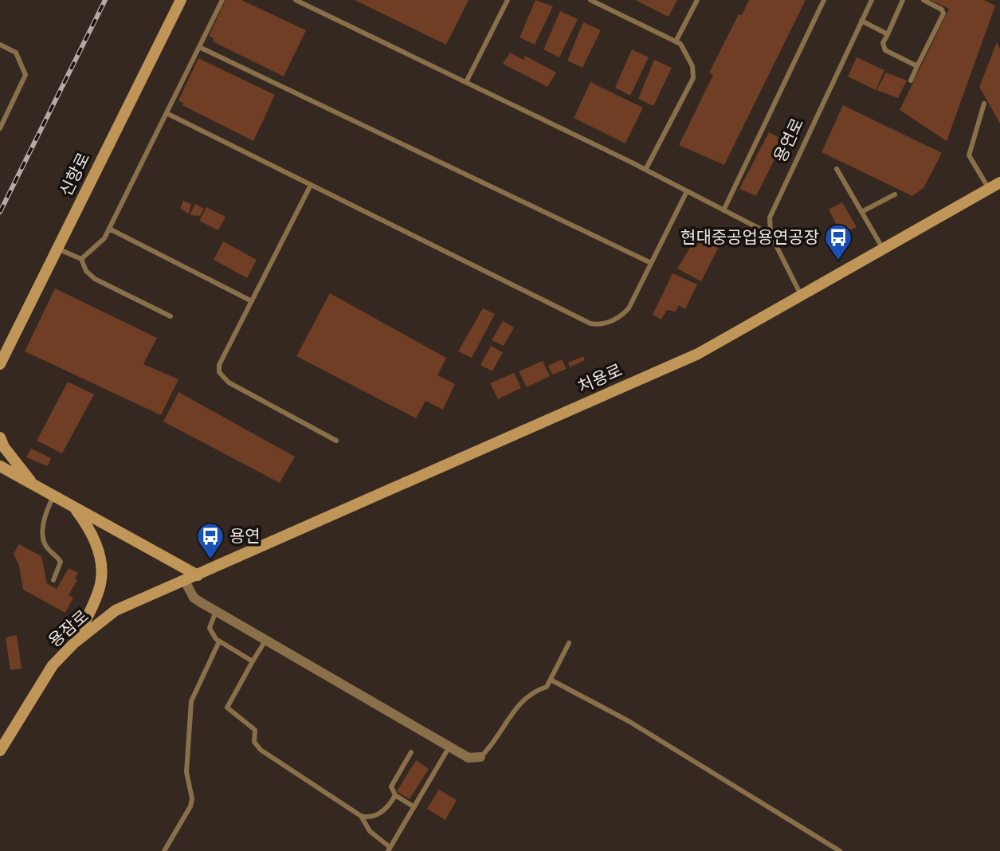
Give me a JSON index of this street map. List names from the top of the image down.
{
  "streets": {
    "street": ["신항로", "처용로", "용잠로"],
    "lane": ["용연로"]
  },
  "crossings": [
    ["처용로", "용잠로"]
  ],
  "places": {
    "bus stop": ["현대중공업용연공장", "용연"]
  }
}
